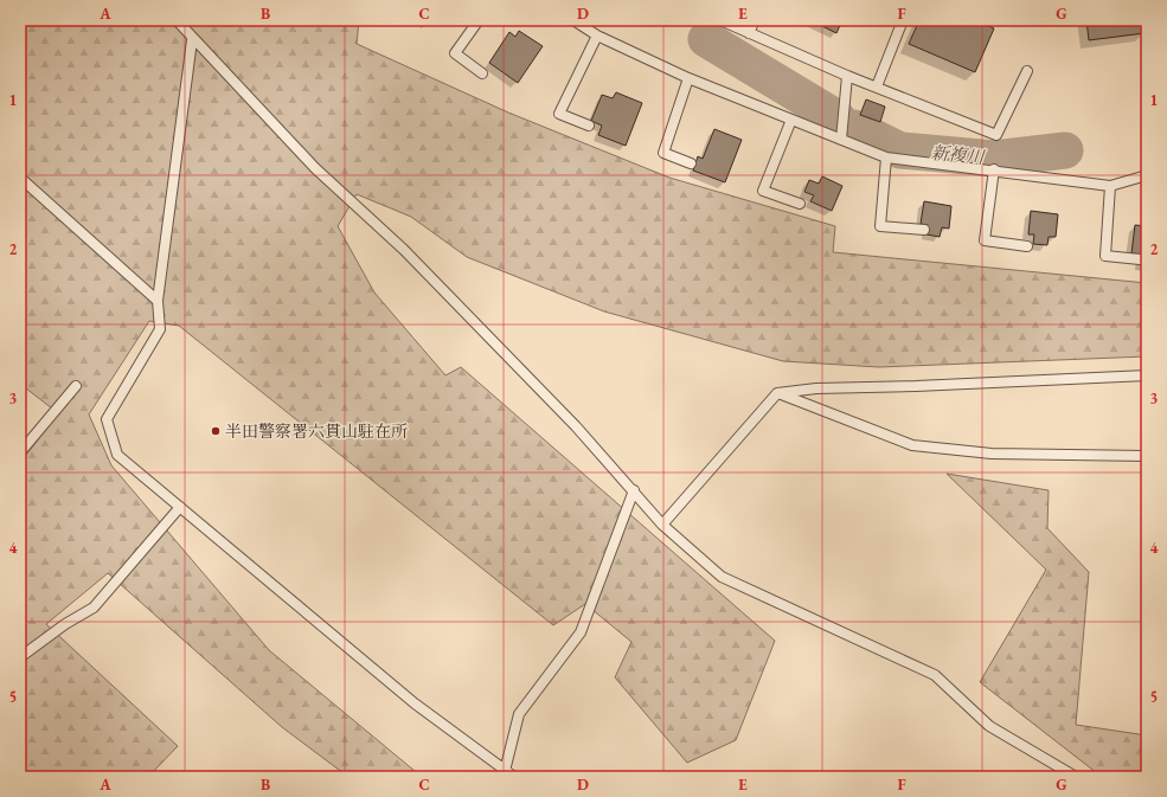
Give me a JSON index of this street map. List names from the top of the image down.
{
  "water": ["新複川"],
  "places": ["半田警察署六貫山駐在所"],
  "grid": {
    "columns": [
      "A",
      "B",
      "C",
      "D",
      "E",
      "F",
      "G"
    ],
    "rows": [
      "1",
      "2",
      "3",
      "4",
      "5"
    ]
  }
}
